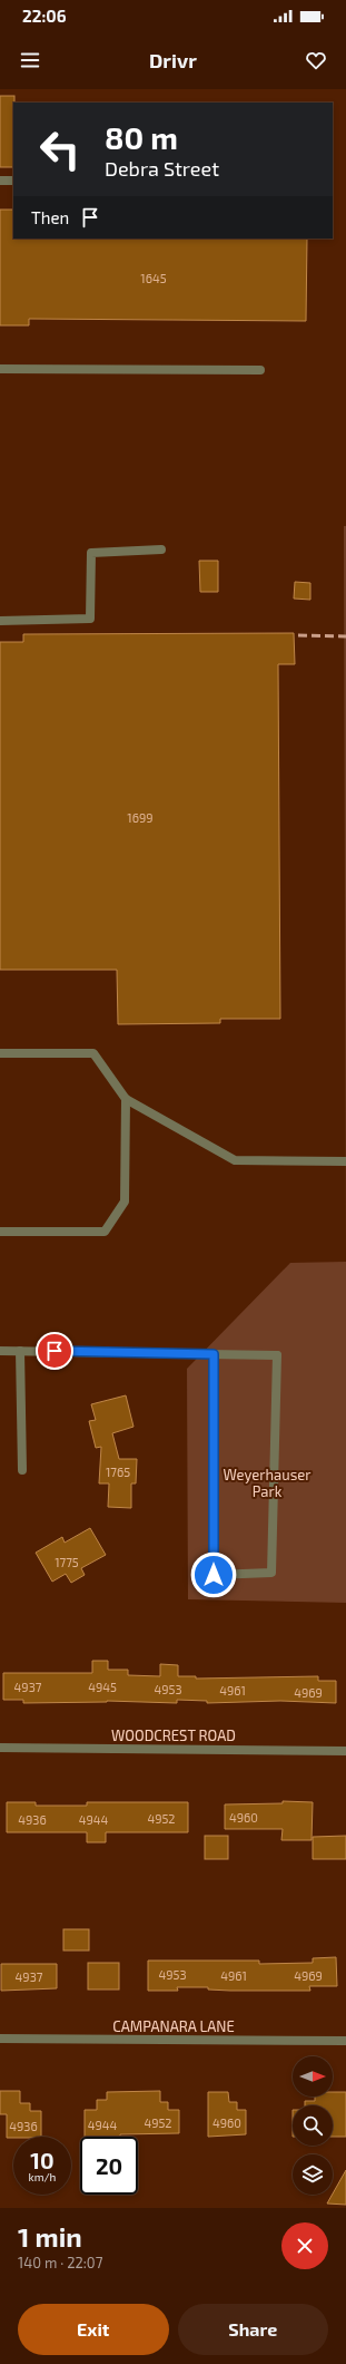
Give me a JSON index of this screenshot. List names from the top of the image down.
{
  "streets": {
    "street": ["WOODCREST ROAD", "CAMPANARA LANE"]
  },
  "parks": ["Weyerhauser Park"],
  "house_numbers": [
    "1645",
    "1699",
    "1765",
    "1775",
    "4937",
    "4945",
    "4953",
    "4961",
    "4969",
    "4960",
    "4952",
    "4936",
    "4944",
    "4953",
    "4961",
    "4969",
    "4937",
    "4952",
    "4960",
    "4944",
    "4936"
  ],
  "north": "right",
  "page": {
    "status": "22:06",
    "header": "Drivr",
    "turn": ["80 m", "Debra Street"],
    "then": "Then",
    "speed": "10 km/h",
    "limit": "20",
    "heading": ["1 min", "140 m · 22:07"],
    "buttons": ["Exit", "Share"]
  }
}
